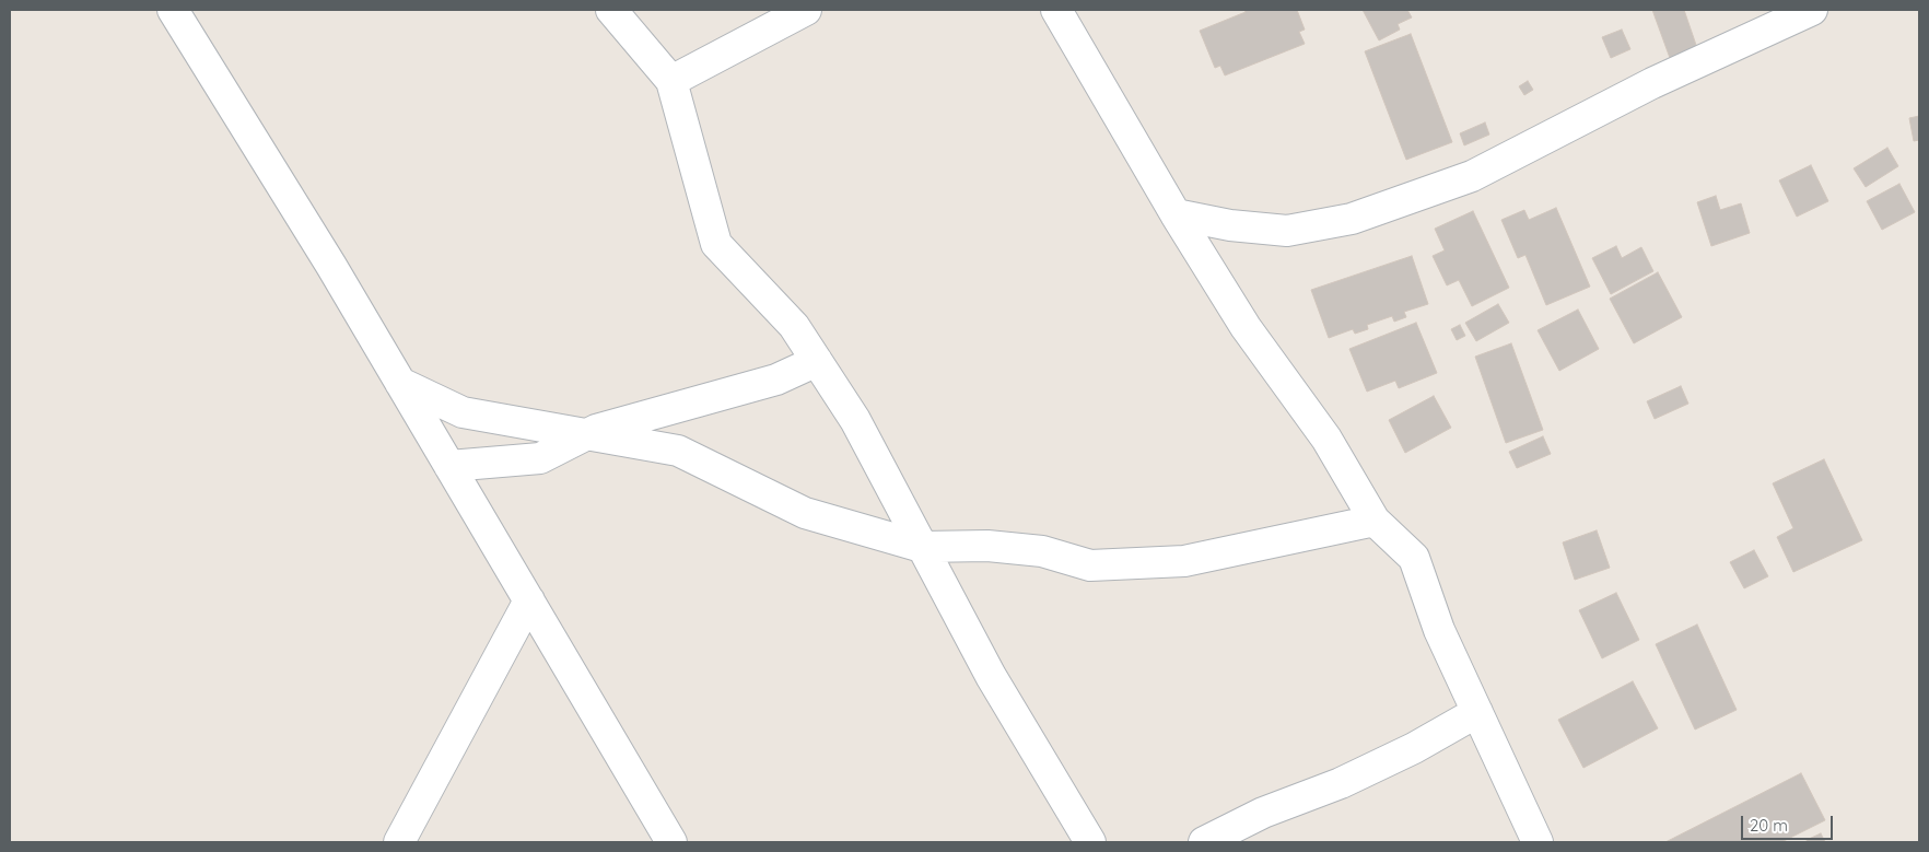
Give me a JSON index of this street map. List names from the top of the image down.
{
  "scale_bar": "20 m"
}
